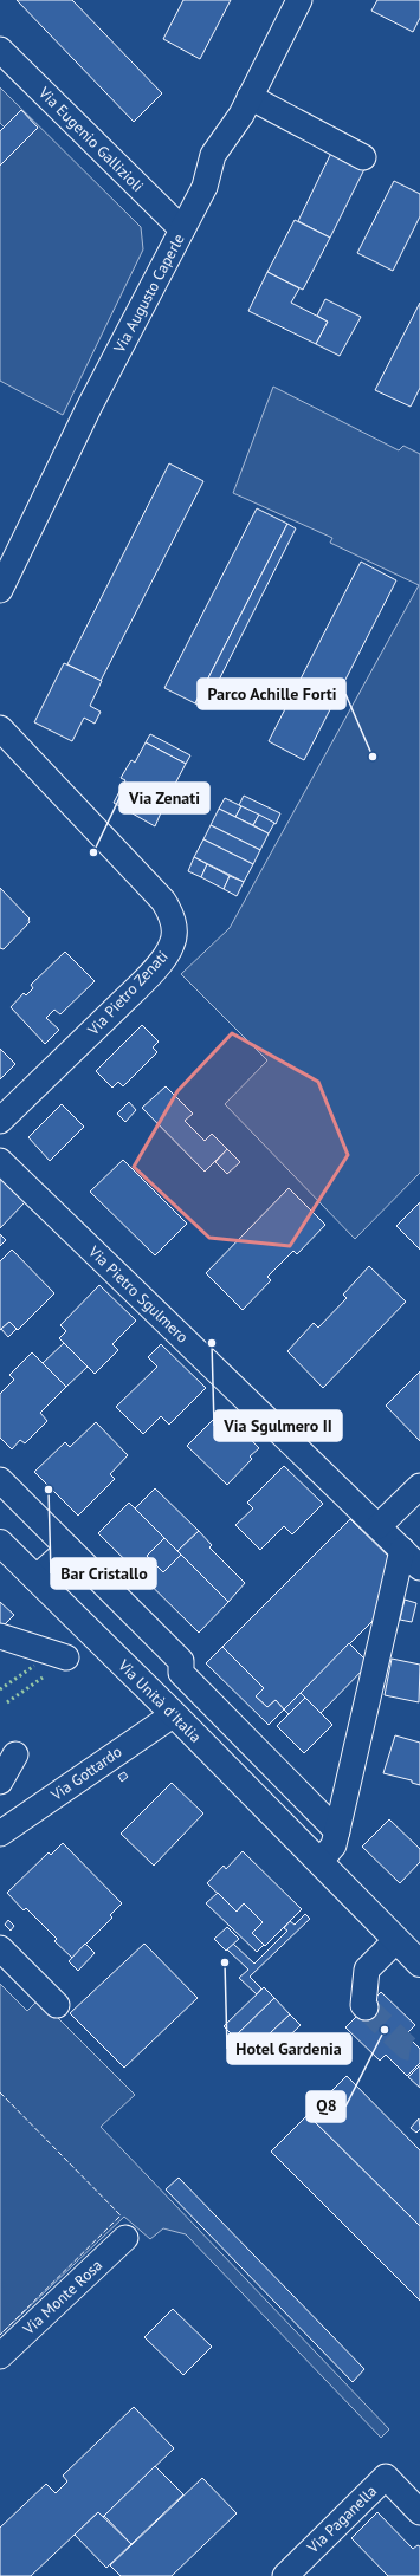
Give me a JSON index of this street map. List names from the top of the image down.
{
  "streets": {
    "main road": ["Via Unità d'Italia"],
    "street": [
      "Via Eugenio Gallizioli",
      "Via Augusto Caperle",
      "Via Pietro Zenati",
      "Via Pietro Sgulmero",
      "Via Gottardo",
      "Via Monte Rosa",
      "Via Paganella"
    ]
  },
  "crossings": [
    ["Via Eugenio Gallizioli", "Via Augusto Caperle"],
    ["Via Unità d'Italia", "Via Gottardo"]
  ],
  "places": [
    "Parco Achille Forti",
    "Via Zenati",
    "Via Sgulmero II",
    "Bar Cristallo",
    "Hotel Gardenia",
    "Q8"
  ]
}
